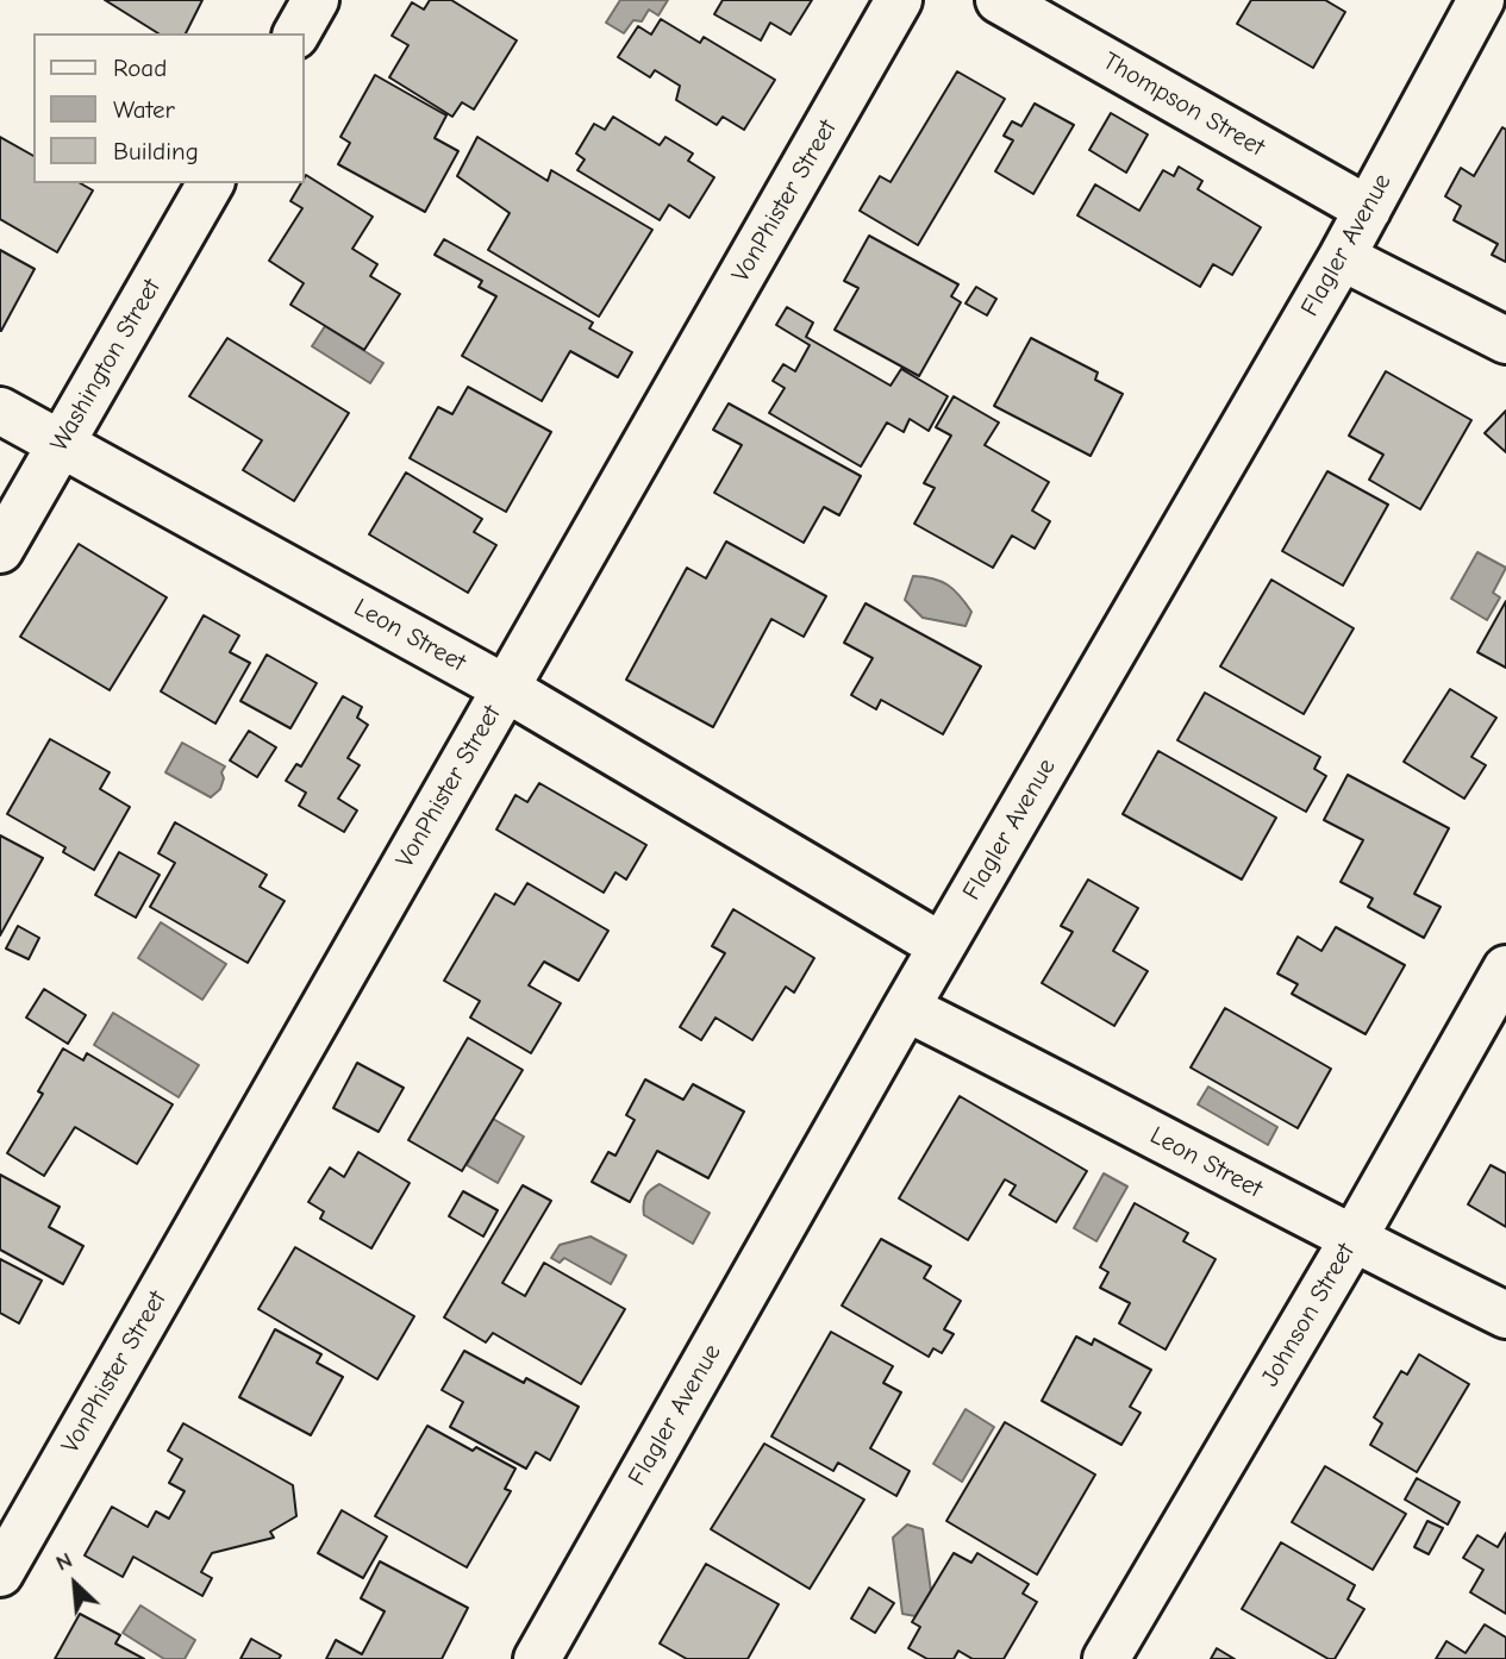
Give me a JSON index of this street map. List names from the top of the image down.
{
  "streets": {
    "street": [
      "Thompson Street",
      "VonPhister Street",
      "Flagler Avenue",
      "Washington Street",
      "Leon Street",
      "Johnson Street"
    ]
  },
  "crossings": [
    ["Thompson Street", "Flagler Avenue"],
    ["VonPhister Street", "Leon Street"],
    ["Flagler Avenue", "Leon Street"],
    ["Washington Street", "Leon Street"],
    ["Leon Street", "Johnson Street"]
  ],
  "legend": ["Road", "Water", "Building"],
  "north": "top left"
}
